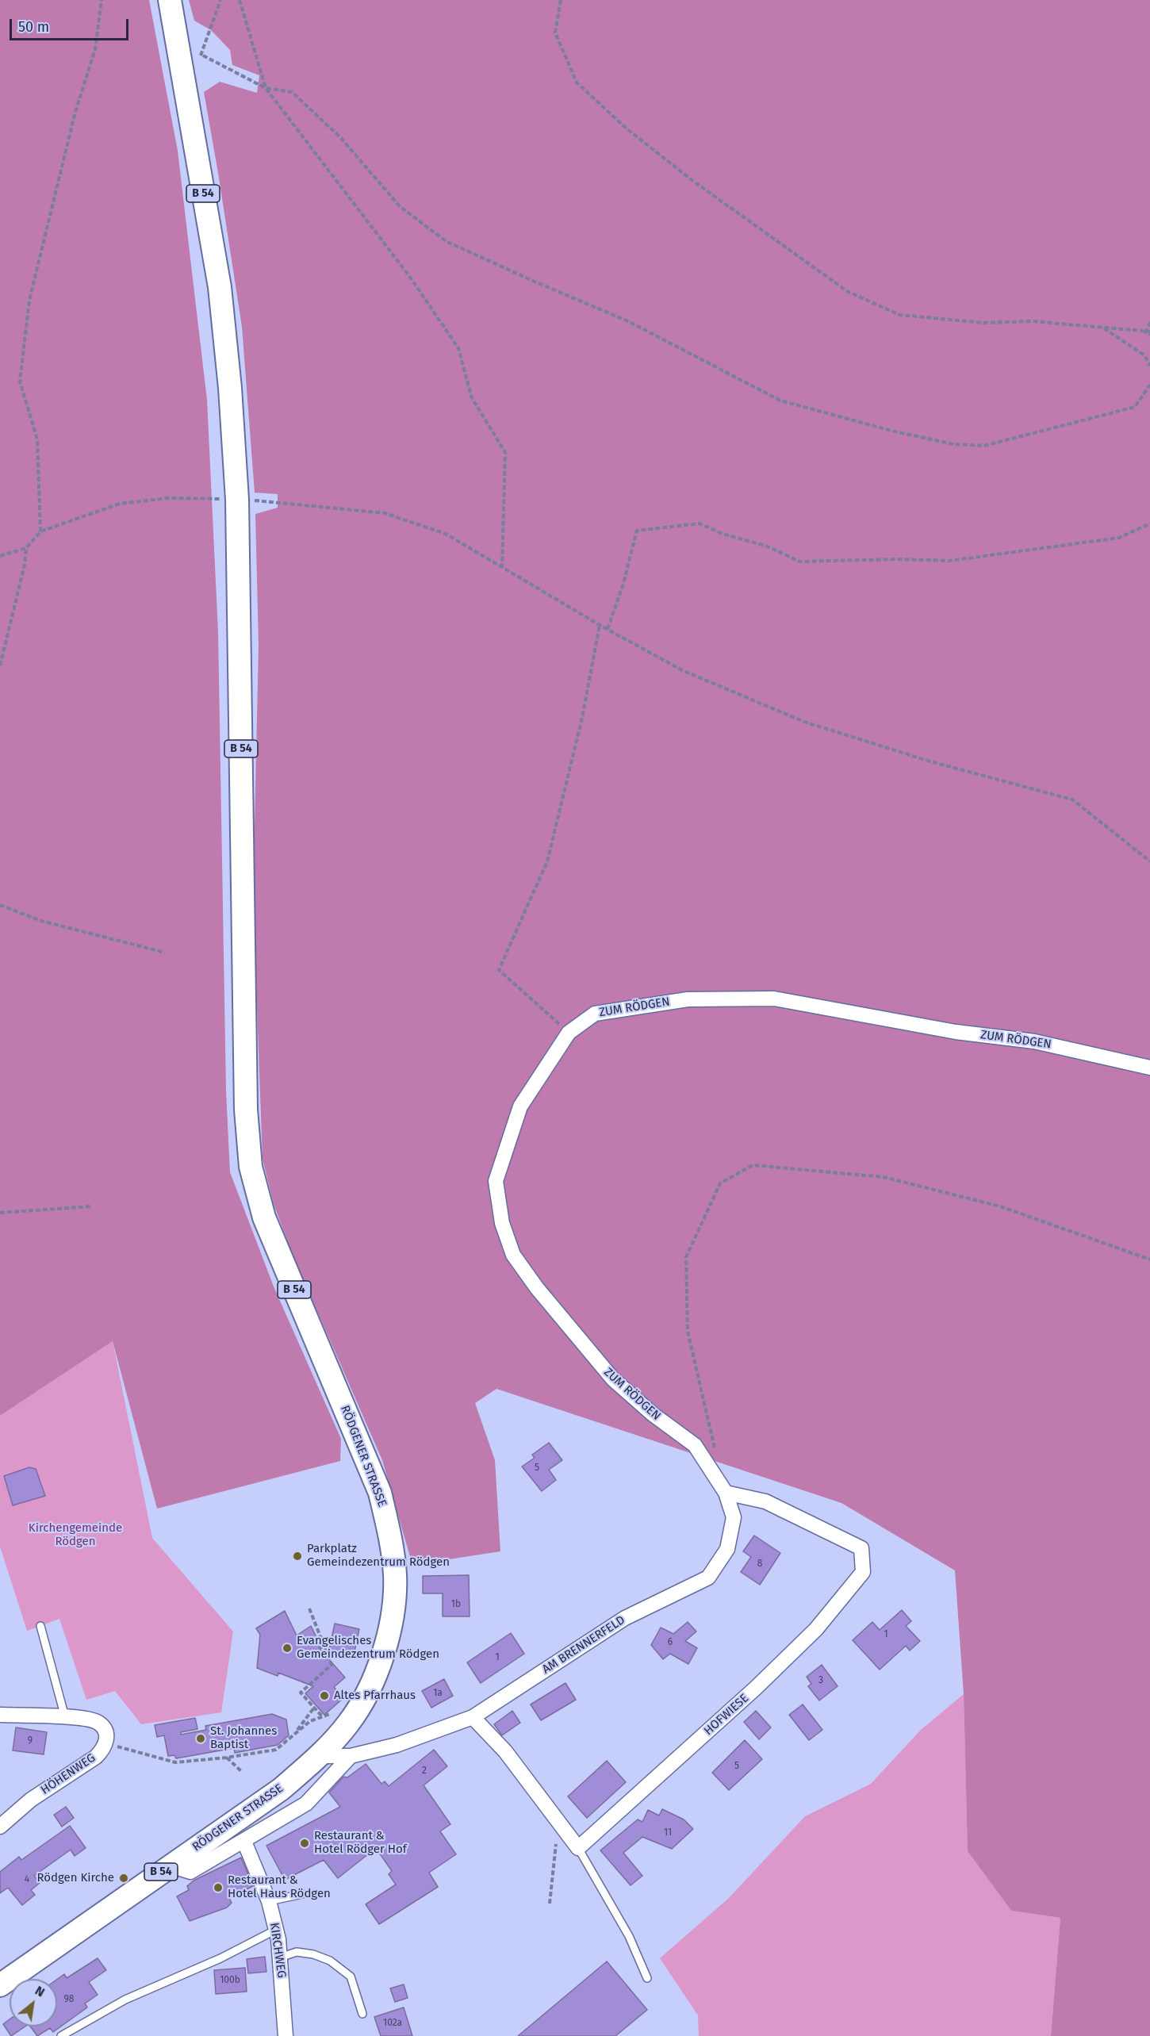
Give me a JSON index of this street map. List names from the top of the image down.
{
  "streets": {
    "main road": ["B 54", "RÖDGENER STRASSE"],
    "street": [
      "ZUM RÖDGEN",
      "AM BRENNERFELD",
      "HOFWIESE",
      "HÖHENWEG",
      "KIRCHWEG"
    ]
  },
  "crossings": [
    ["B 54", "RÖDGENER STRASSE"],
    ["ZUM RÖDGEN", "AM BRENNERFELD"],
    ["RÖDGENER STRASSE", "AM BRENNERFELD"],
    ["RÖDGENER STRASSE", "KIRCHWEG"],
    ["AM BRENNERFELD", "HOFWIESE"]
  ],
  "parks": ["Kirchengemeinde Rödgen"],
  "places": [
    "Parkplatz Gemeindezentrum Rödgen",
    "Evangelisches Gemeindezentrum Rödgen",
    "Altes Pfarrhaus",
    "St. Johannes Baptist",
    "Restaurant & Hotel Rödger Hof",
    "Rödgen Kirche",
    "Restaurant & Hotel Haus Rödgen"
  ],
  "house_numbers": [
    "5",
    "8",
    "1b",
    "1",
    "6",
    "1",
    "3",
    "1a",
    "9",
    "5",
    "2",
    "11",
    "4",
    "100b",
    "98",
    "102a"
  ],
  "scale_bar": "50 m",
  "north": "top right"
}
